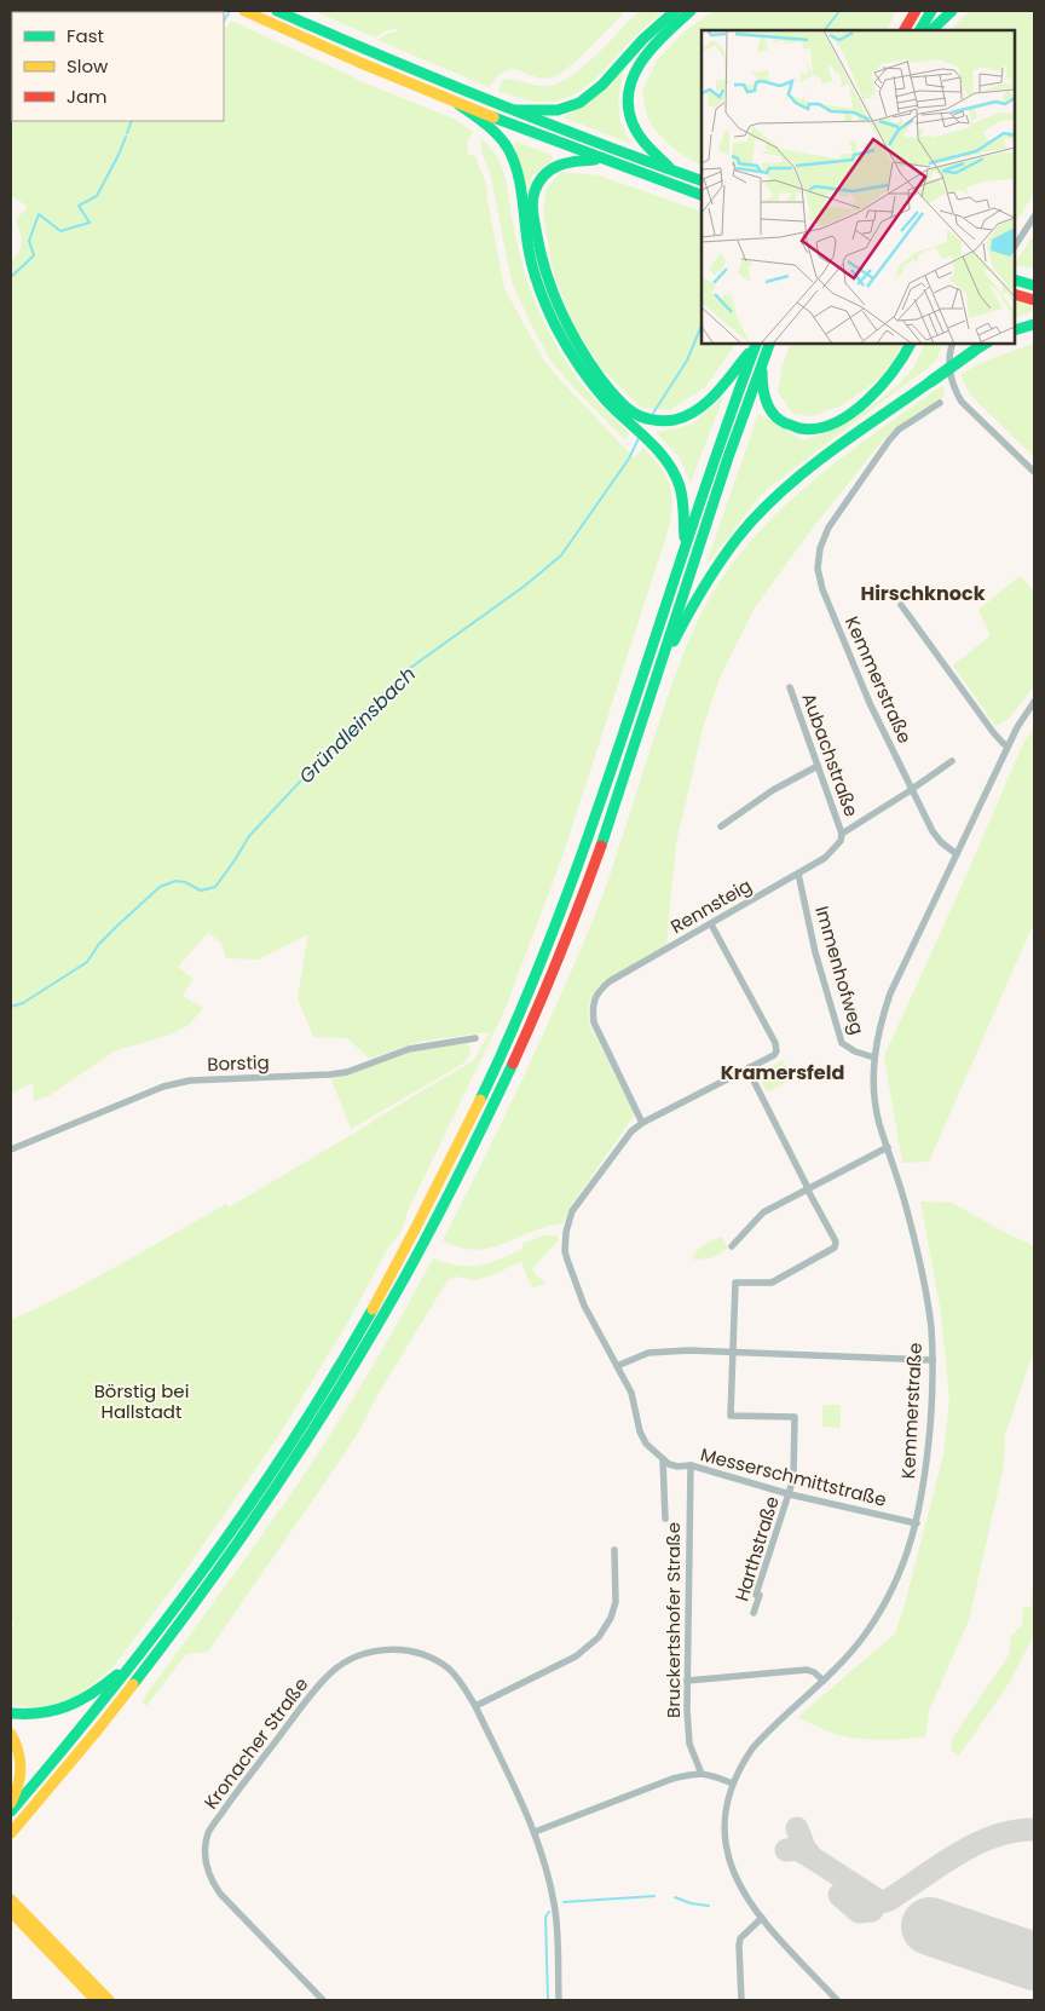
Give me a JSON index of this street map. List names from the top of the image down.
{
  "streets": {
    "street": [
      "Kemmerstraße",
      "Aubachstraße",
      "Rennsteig",
      "Immenhofweg",
      "Borstig",
      "Messerschmittstraße",
      "Harthstraße",
      "Bruckertshofer Straße",
      "Kronacher Straße"
    ]
  },
  "crossings": [
    ["Kemmerstraße", "Rennsteig"],
    ["Kemmerstraße", "Immenhofweg"],
    ["Kemmerstraße", "Messerschmittstraße"],
    ["Aubachstraße", "Rennsteig"],
    ["Rennsteig", "Immenhofweg"],
    ["Messerschmittstraße", "Harthstraße"],
    ["Messerschmittstraße", "Bruckertshofer Straße"]
  ],
  "districts": ["Hirschknock", "Kramersfeld"],
  "water": ["Gründleinsbach"],
  "parks": ["Börstig bei Hallstadt"],
  "legend": ["Fast", "Slow", "Jam"]
}
